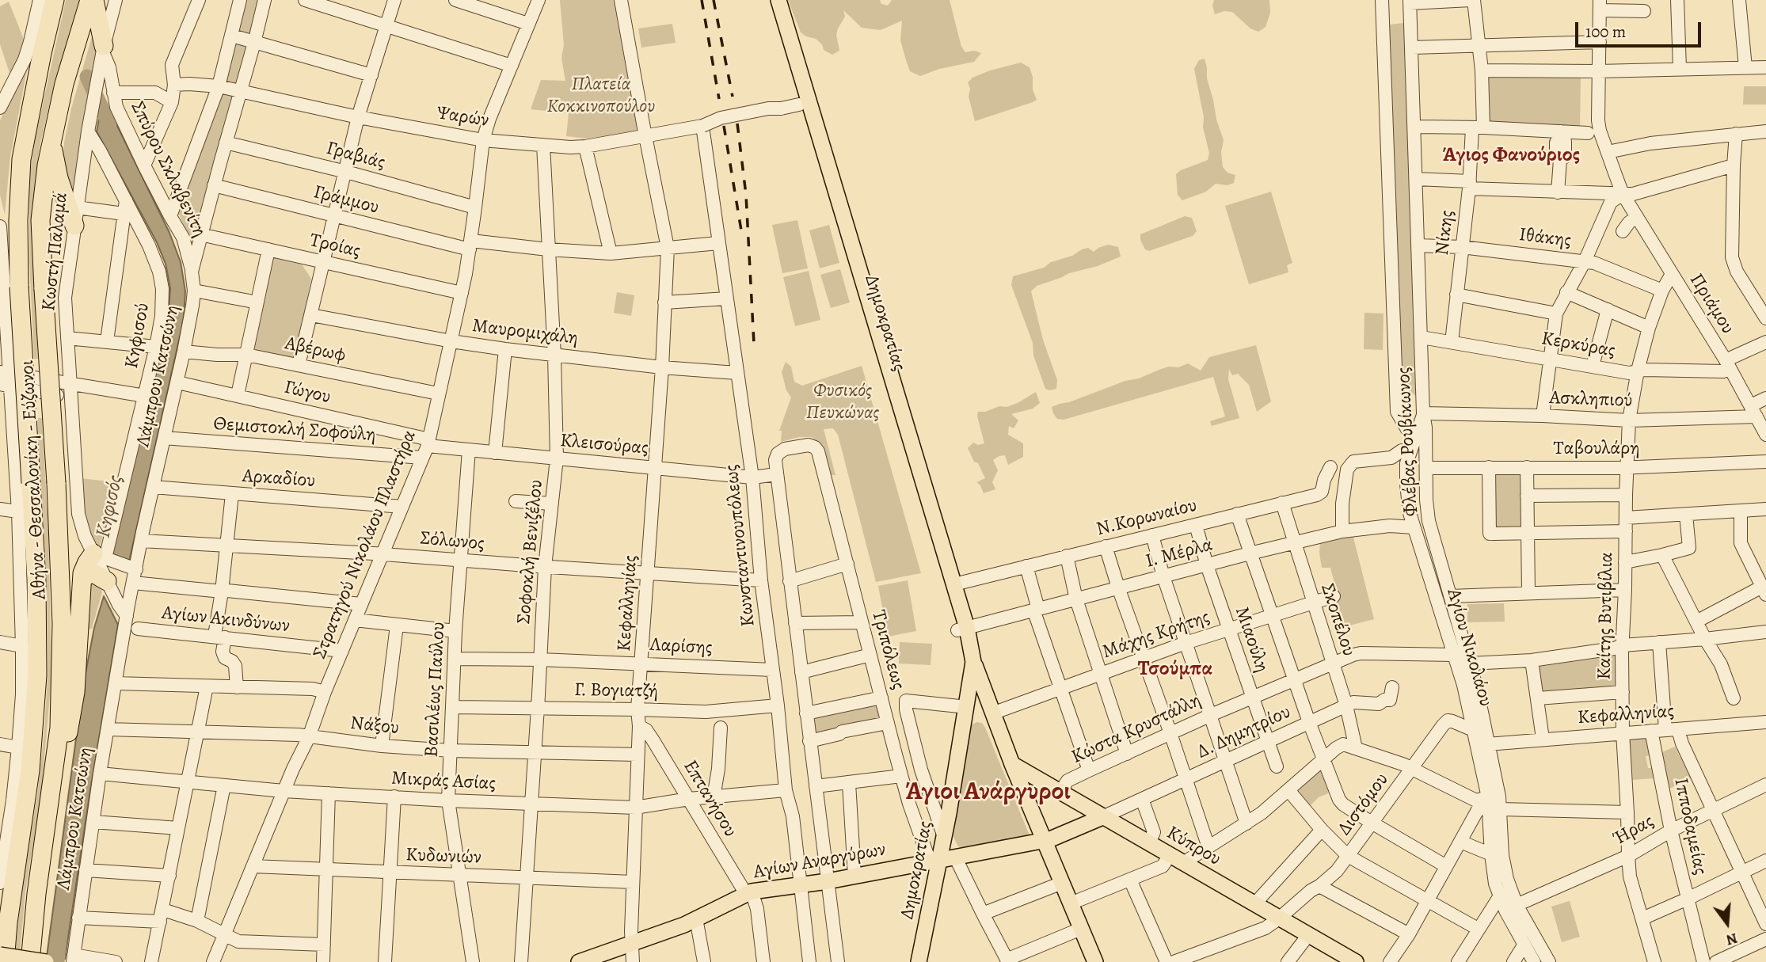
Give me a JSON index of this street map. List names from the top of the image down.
{
  "streets": {
    "highway": ["Αθήνα - Θεσσαλονίκη - Εύζωνοι"],
    "main road": ["Δημοκρατίας", "Κύπρου", "Αγίων Αναργύρων"],
    "street": [
      "Ψαρών",
      "Γραβιάς",
      "Σπύρου Σκλαβενίτη",
      "Γράμμου",
      "Νίκης",
      "Ιθάκης",
      "Τροίας",
      "Κωστή Παλαμά",
      "Πριάμου",
      "Μαυρομιχάλη",
      "Κηφισού",
      "Κερκύρας",
      "Αβέρωφ",
      "Λάμπρου Κατσώνη",
      "Γώγου",
      "Ασκληπιού",
      "Θεμιστοκλή Σοφούλη",
      "Φλέβας Ρουβίκωνος",
      "Κλεισούρας",
      "Ταβουλάρη",
      "Αρκαδίου",
      "Ν.Κορωναίου",
      "Σόλωνος",
      "Στρατηγού Νικολάου Πλαστήρα",
      "Κωνσταντινουπόλεως",
      "Σοφοκλή Βενιζέλου",
      "Ι. Μέρλα",
      "Κεφαλληνίας",
      "Καίτης Βυτιβίλια",
      "Αγίων Ακινδύνων",
      "Σκοπέλου",
      "Μάχης Κρήτης",
      "Μιαούλη",
      "Λαρίσης",
      "Αγίου Νικολάου",
      "Τριπόλεως",
      "Βασιλέως Παύλου",
      "Γ. Βογιατζή",
      "Νάξου",
      "Κώστα Κρυστάλλη",
      "Δ. Δημητρίου",
      "Μικράς Ασίας",
      "Επτανήσου",
      "Διστόμου",
      "Ιπποδαμείας",
      "Ήρας",
      "Κυδωνιών"
    ]
  },
  "crossings": [
    ["Ψαρών", "Δημοκρατίας"],
    ["Ψαρών", "Λάμπρου Κατσώνη"],
    ["Ψαρών", "Στρατηγού Νικολάου Πλαστήρα"],
    ["Ψαρών", "Κωνσταντινουπόλεως"],
    ["Ψαρών", "Σοφοκλή Βενιζέλου"],
    ["Ψαρών", "Κεφαλληνίας"],
    ["Γραβιάς", "Λάμπρου Κατσώνη"],
    ["Γραβιάς", "Στρατηγού Νικολάου Πλαστήρα"],
    ["Σπύρου Σκλαβενίτη", "Κωστή Παλαμά"],
    ["Σπύρου Σκλαβενίτη", "Λάμπρου Κατσώνη"],
    ["Γράμμου", "Λάμπρου Κατσώνη"],
    ["Γράμμου", "Στρατηγού Νικολάου Πλαστήρα"],
    ["Γράμμου", "Κωνσταντινουπόλεως"],
    ["Γράμμου", "Σοφοκλή Βενιζέλου"],
    ["Γράμμου", "Κεφαλληνίας"],
    ["Νίκης", "Ιθάκης"],
    ["Νίκης", "Κερκύρας"],
    ["Ιθάκης", "Φλέβας Ρουβίκωνος"],
    ["Ιθάκης", "Καίτης Βυτιβίλια"],
    ["Τροίας", "Λάμπρου Κατσώνη"],
    ["Τροίας", "Στρατηγού Νικολάου Πλαστήρα"],
    ["Κωστή Παλαμά", "Κηφισού"],
    ["Κωστή Παλαμά", "Λάμπρου Κατσώνη"],
    ["Πριάμου", "Κερκύρας"],
    ["Πριάμου", "Ασκληπιού"],
    ["Πριάμου", "Καίτης Βυτιβίλια"],
    ["Δημοκρατίας", "Ν.Κορωναίου"],
    ["Δημοκρατίας", "Ι. Μέρλα"],
    ["Δημοκρατίας", "Τριπόλεως"],
    ["Δημοκρατίας", "Αγίων Αναργύρων"],
    ["Μαυρομιχάλη", "Στρατηγού Νικολάου Πλαστήρα"],
    ["Μαυρομιχάλη", "Κωνσταντινουπόλεως"],
    ["Μαυρομιχάλη", "Σοφοκλή Βενιζέλου"],
    ["Μαυρομιχάλη", "Κεφαλληνίας"],
    ["Κερκύρας", "Φλέβας Ρουβίκωνος"],
    ["Κερκύρας", "Καίτης Βυτιβίλια"],
    ["Αβέρωφ", "Λάμπρου Κατσώνη"],
    ["Αβέρωφ", "Στρατηγού Νικολάου Πλαστήρα"],
    ["Λάμπρου Κατσώνη", "Γώγου"],
    ["Λάμπρου Κατσώνη", "Θεμιστοκλή Σοφούλη"],
    ["Λάμπρου Κατσώνη", "Αρκαδίου"],
    ["Λάμπρου Κατσώνη", "Σόλωνος"],
    ["Λάμπρου Κατσώνη", "Νάξου"],
    ["Λάμπρου Κατσώνη", "Μικράς Ασίας"],
    ["Γώγου", "Θεμιστοκλή Σοφούλη"],
    ["Γώγου", "Κλεισούρας"],
    ["Γώγου", "Στρατηγού Νικολάου Πλαστήρα"],
    ["Ασκληπιού", "Φλέβας Ρουβίκωνος"],
    ["Ασκληπιού", "Καίτης Βυτιβίλια"],
    ["Ασκληπιού", "Αγίου Νικολάου"],
    ["Θεμιστοκλή Σοφούλη", "Κλεισούρας"],
    ["Θεμιστοκλή Σοφούλη", "Στρατηγού Νικολάου Πλαστήρα"],
    ["Φλέβας Ρουβίκωνος", "Ταβουλάρη"],
    ["Φλέβας Ρουβίκωνος", "Κεφαλληνίας"],
    ["Φλέβας Ρουβίκωνος", "Αγίου Νικολάου"],
    ["Φλέβας Ρουβίκωνος", "Ήρας"],
    ["Κλεισούρας", "Στρατηγού Νικολάου Πλαστήρα"],
    ["Κλεισούρας", "Κωνσταντινουπόλεως"],
    ["Κλεισούρας", "Σοφοκλή Βενιζέλου"],
    ["Κλεισούρας", "Κεφαλληνίας"],
    ["Κλεισούρας", "Τριπόλεως"],
    ["Κλεισούρας", "Βασιλέως Παύλου"],
    ["Ταβουλάρη", "Καίτης Βυτιβίλια"],
    ["Αρκαδίου", "Στρατηγού Νικολάου Πλαστήρα"],
    ["Ν.Κορωναίου", "Σκοπέλου"],
    ["Ν.Κορωναίου", "Μιαούλη"],
    ["Σόλωνος", "Στρατηγού Νικολάου Πλαστήρα"],
    ["Σόλωνος", "Κωνσταντινουπόλεως"],
    ["Σόλωνος", "Σοφοκλή Βενιζέλου"],
    ["Σόλωνος", "Κεφαλληνίας"],
    ["Σόλωνος", "Βασιλέως Παύλου"],
    ["Στρατηγού Νικολάου Πλαστήρα", "Αγίων Ακινδύνων"],
    ["Στρατηγού Νικολάου Πλαστήρα", "Νάξου"],
    ["Στρατηγού Νικολάου Πλαστήρα", "Μικράς Ασίας"],
    ["Στρατηγού Νικολάου Πλαστήρα", "Κυδωνιών"],
    ["Κωνσταντινουπόλεως", "Λαρίσης"],
    ["Κωνσταντινουπόλεως", "Γ. Βογιατζή"],
    ["Κωνσταντινουπόλεως", "Μικράς Ασίας"],
    ["Κωνσταντινουπόλεως", "Αγίων Αναργύρων"],
    ["Σοφοκλή Βενιζέλου", "Λαρίσης"],
    ["Σοφοκλή Βενιζέλου", "Γ. Βογιατζή"],
    ["Σοφοκλή Βενιζέλου", "Νάξου"],
    ["Σοφοκλή Βενιζέλου", "Μικράς Ασίας"],
    ["Σοφοκλή Βενιζέλου", "Κυδωνιών"],
    ["Ι. Μέρλα", "Σκοπέλου"],
    ["Ι. Μέρλα", "Μιαούλη"],
    ["Ι. Μέρλα", "Αγίου Νικολάου"],
    ["Κεφαλληνίας", "Καίτης Βυτιβίλια"],
    ["Κεφαλληνίας", "Λαρίσης"],
    ["Κεφαλληνίας", "Γ. Βογιατζή"],
    ["Κεφαλληνίας", "Νάξου"],
    ["Κεφαλληνίας", "Μικράς Ασίας"],
    ["Κεφαλληνίας", "Επτανήσου"],
    ["Κεφαλληνίας", "Ιπποδαμείας"],
    ["Κεφαλληνίας", "Κυδωνιών"],
    ["Κεφαλληνίας", "Αγίων Αναργύρων"],
    ["Καίτης Βυτιβίλια", "Ήρας"],
    ["Σκοπέλου", "Μάχης Κρήτης"],
    ["Σκοπέλου", "Κώστα Κρυστάλλη"],
    ["Σκοπέλου", "Δ. Δημητρίου"],
    ["Μάχης Κρήτης", "Μιαούλη"],
    ["Μιαούλη", "Κώστα Κρυστάλλη"],
    ["Μιαούλη", "Δ. Δημητρίου"],
    ["Λαρίσης", "Βασιλέως Παύλου"],
    ["Αγίου Νικολάου", "Κώστα Κρυστάλλη"],
    ["Αγίου Νικολάου", "Διστόμου"],
    ["Τριπόλεως", "Αγίων Αναργύρων"],
    ["Βασιλέως Παύλου", "Γ. Βογιατζή"],
    ["Βασιλέως Παύλου", "Νάξου"],
    ["Βασιλέως Παύλου", "Μικράς Ασίας"],
    ["Βασιλέως Παύλου", "Κυδωνιών"],
    ["Κώστα Κρυστάλλη", "Κύπρου"],
    ["Δ. Δημητρίου", "Κύπρου"],
    ["Δ. Δημητρίου", "Αγίων Αναργύρων"],
    ["Μικράς Ασίας", "Επτανήσου"],
    ["Επτανήσου", "Αγίων Αναργύρων"],
    ["Διστόμου", "Κύπρου"],
    ["Ιπποδαμείας", "Ήρας"],
    ["Κύπρου", "Αγίων Αναργύρων"]
  ],
  "districts": ["Άγιος Φανούριος", "Τσούμπα", "Άγιοι Ανάργυροι"],
  "water": ["Κηφισός"],
  "parks": ["Πλατεία Κοκκινοπούλου", "Φυσικός Πευκώνας"],
  "scale_bar": "100 m",
  "north": "bottom"
}
